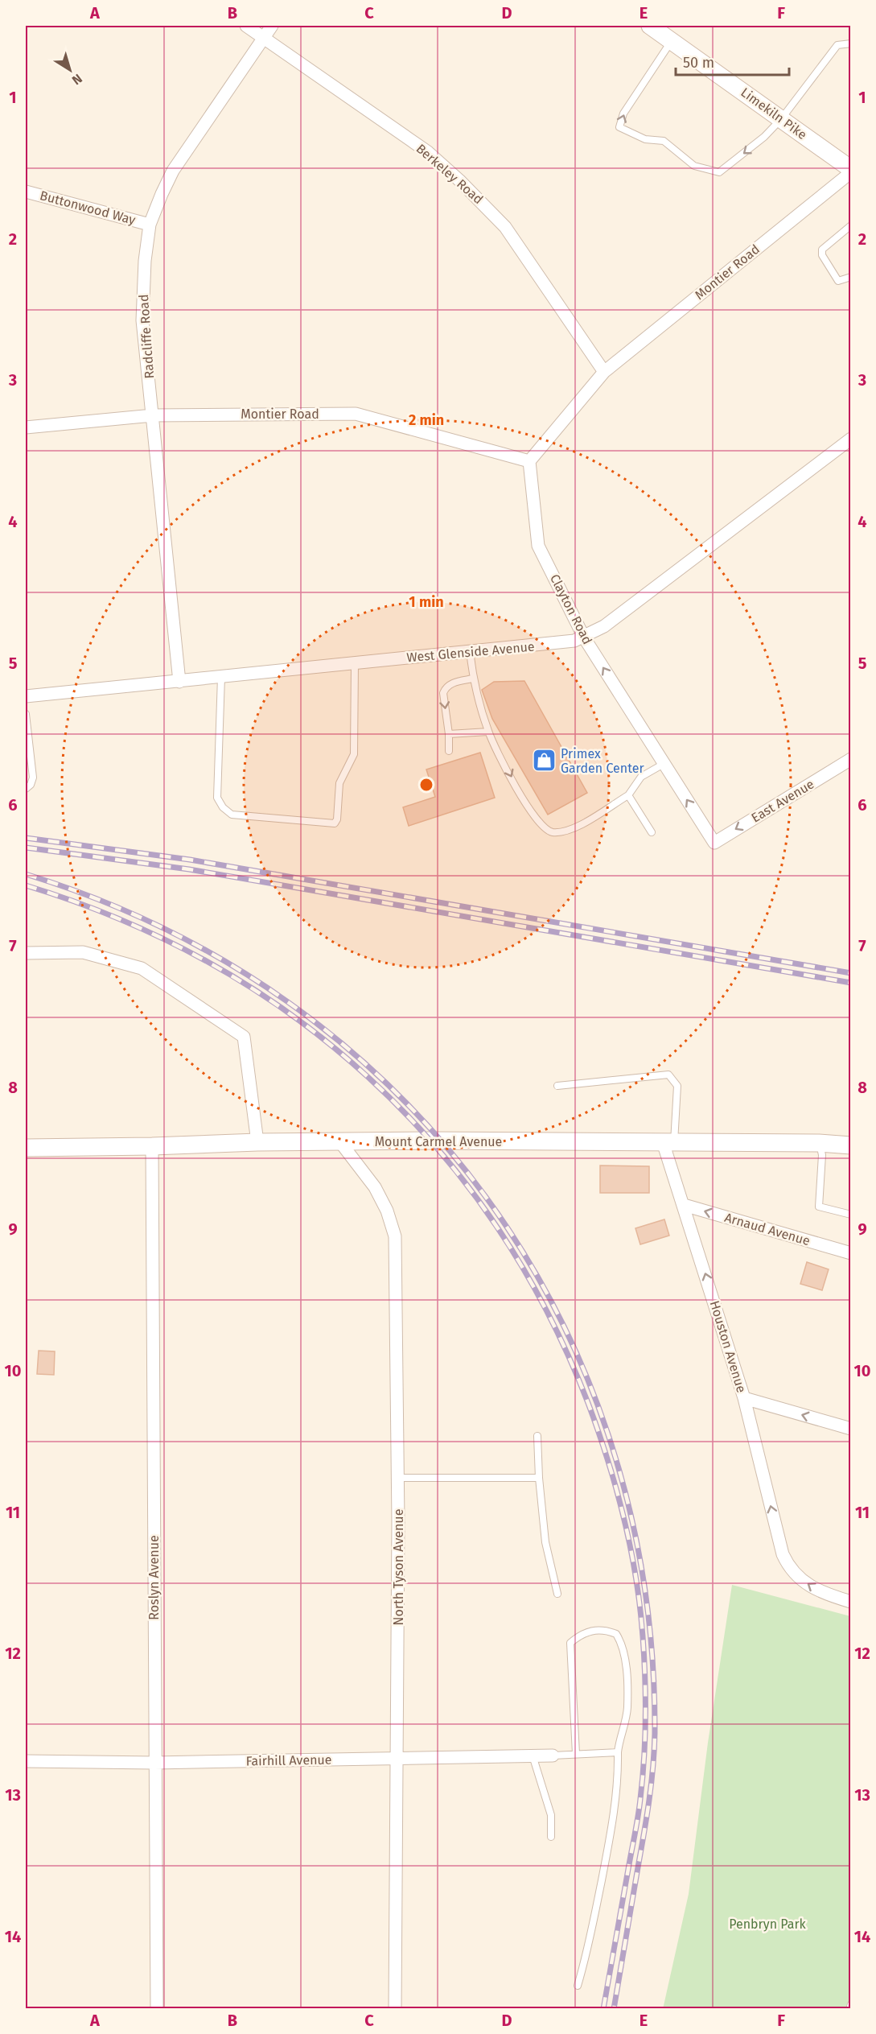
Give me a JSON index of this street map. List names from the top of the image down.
{
  "streets": {
    "street": [
      "Limekiln Pike",
      "Berkeley Road",
      "Buttonwood Way",
      "Montier Road",
      "Radcliffe Road",
      "Clayton Road",
      "West Glenside Avenue",
      "East Avenue",
      "Mount Carmel Avenue",
      "Arnaud Avenue",
      "Houston Avenue",
      "North Tyson Avenue",
      "Roslyn Avenue",
      "Fairhill Avenue"
    ]
  },
  "crossings": [
    ["Limekiln Pike", "Montier Road"],
    ["Berkeley Road", "Montier Road"],
    ["Berkeley Road", "Radcliffe Road"],
    ["Buttonwood Way", "Radcliffe Road"],
    ["Montier Road", "Radcliffe Road"],
    ["Montier Road", "Clayton Road"],
    ["Radcliffe Road", "West Glenside Avenue"],
    ["Clayton Road", "West Glenside Avenue"],
    ["Clayton Road", "East Avenue"],
    ["Mount Carmel Avenue", "Houston Avenue"],
    ["Mount Carmel Avenue", "North Tyson Avenue"],
    ["Mount Carmel Avenue", "Roslyn Avenue"],
    ["Arnaud Avenue", "Houston Avenue"],
    ["North Tyson Avenue", "Fairhill Avenue"],
    ["Roslyn Avenue", "Fairhill Avenue"]
  ],
  "one_way": [
    "Clayton Road",
    "East Avenue",
    "Arnaud Avenue",
    "Houston Avenue"
  ],
  "parks": ["Penbryn Park"],
  "places": {
    "shop": ["Primex Garden Center"]
  },
  "scale_bar": "50 m",
  "north": "bottom right",
  "grid": {
    "columns": [
      "A",
      "B",
      "C",
      "D",
      "E",
      "F"
    ],
    "rows": [
      "1",
      "2",
      "3",
      "4",
      "5",
      "6",
      "7",
      "8",
      "9",
      "10",
      "11",
      "12",
      "13",
      "14"
    ]
  },
  "rings": ["2 min", "1 min"]
}
